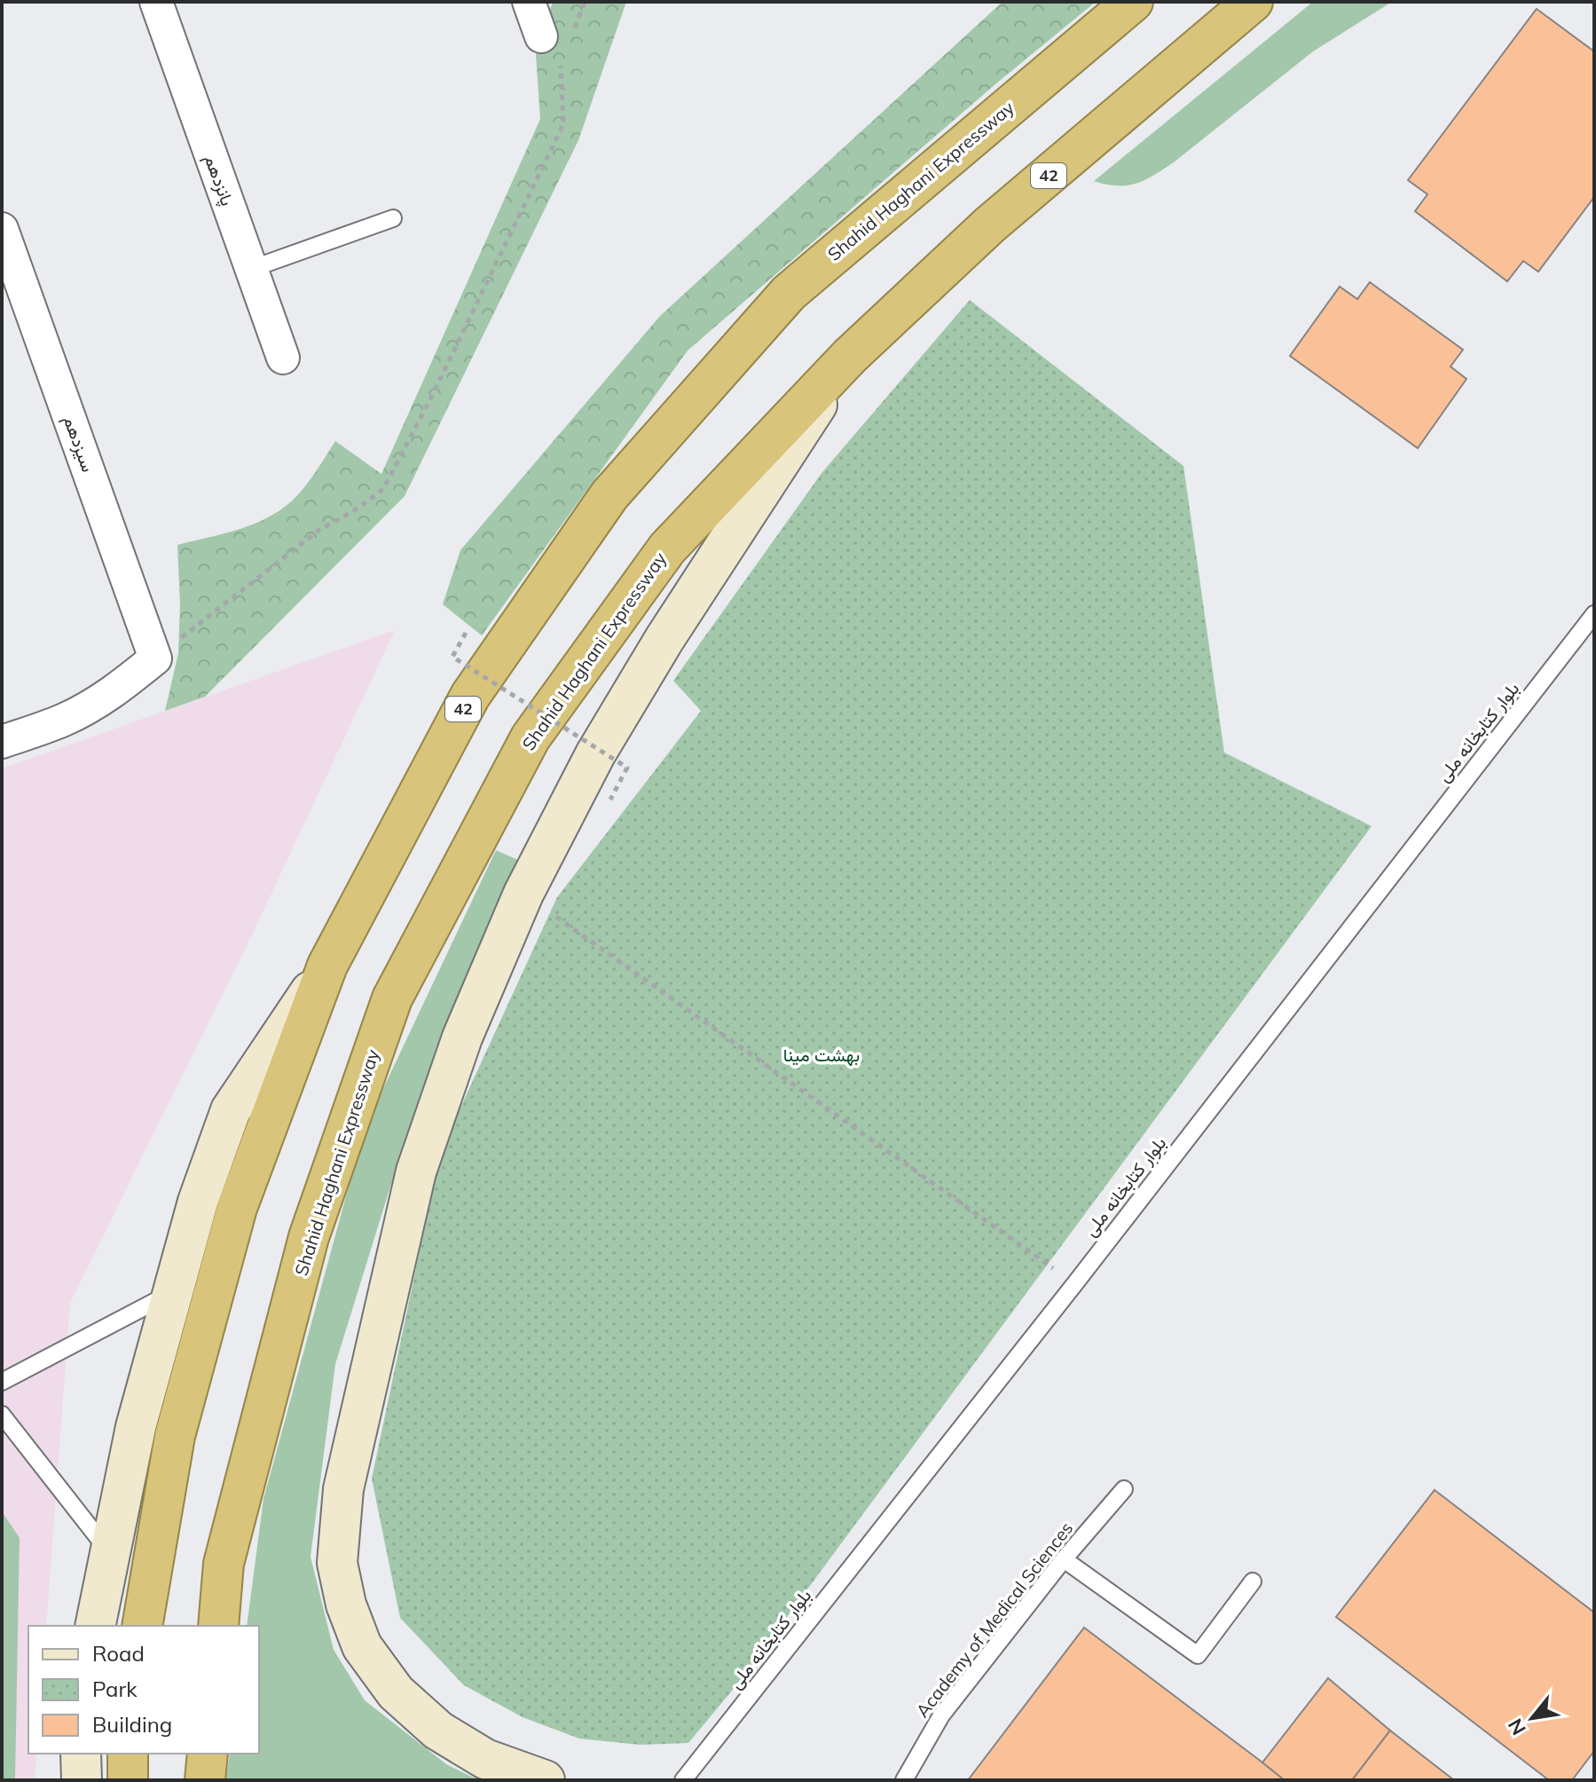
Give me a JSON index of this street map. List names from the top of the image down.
{
  "streets": {
    "highway": ["42", "Shahid Haghani Expressway"],
    "street": ["پانزدهم", "سیزدهم"],
    "lane": ["بلوار کتابخانه ملی", "Academy of Medical Sciences"]
  },
  "parks": ["بهشت مينا"],
  "legend": ["Road", "Park", "Building"],
  "north": "bottom left"
}
